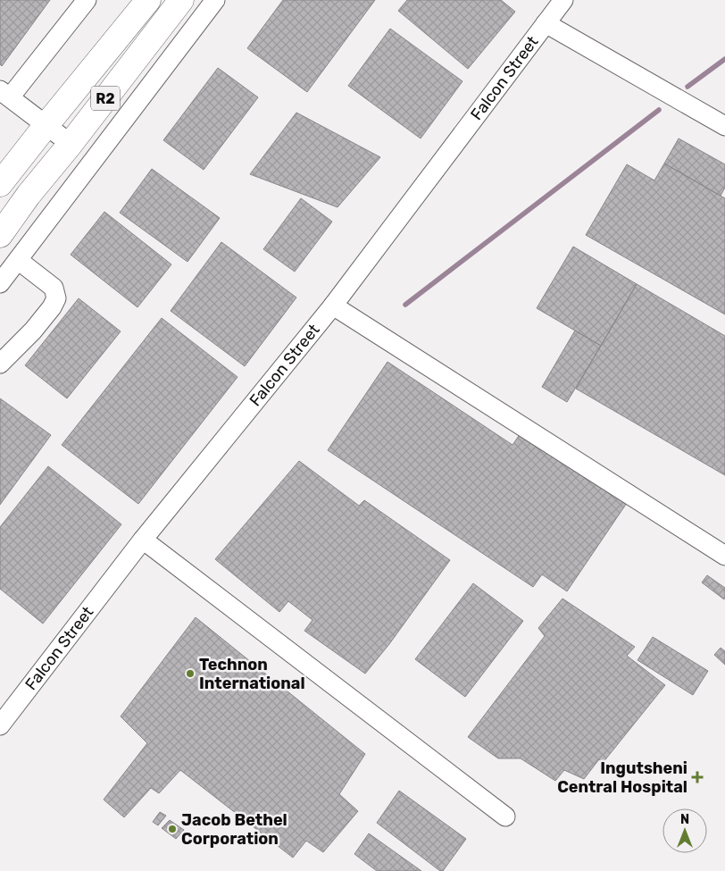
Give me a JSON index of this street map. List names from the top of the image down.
{
  "streets": {
    "highway": ["R2"],
    "street": ["Falcon Street"]
  },
  "places": {
    "other": ["Technon International", "Jacob Bethel Corporation"],
    "health": ["Ingutsheni Central Hospital"]
  },
  "north": "top"
}
